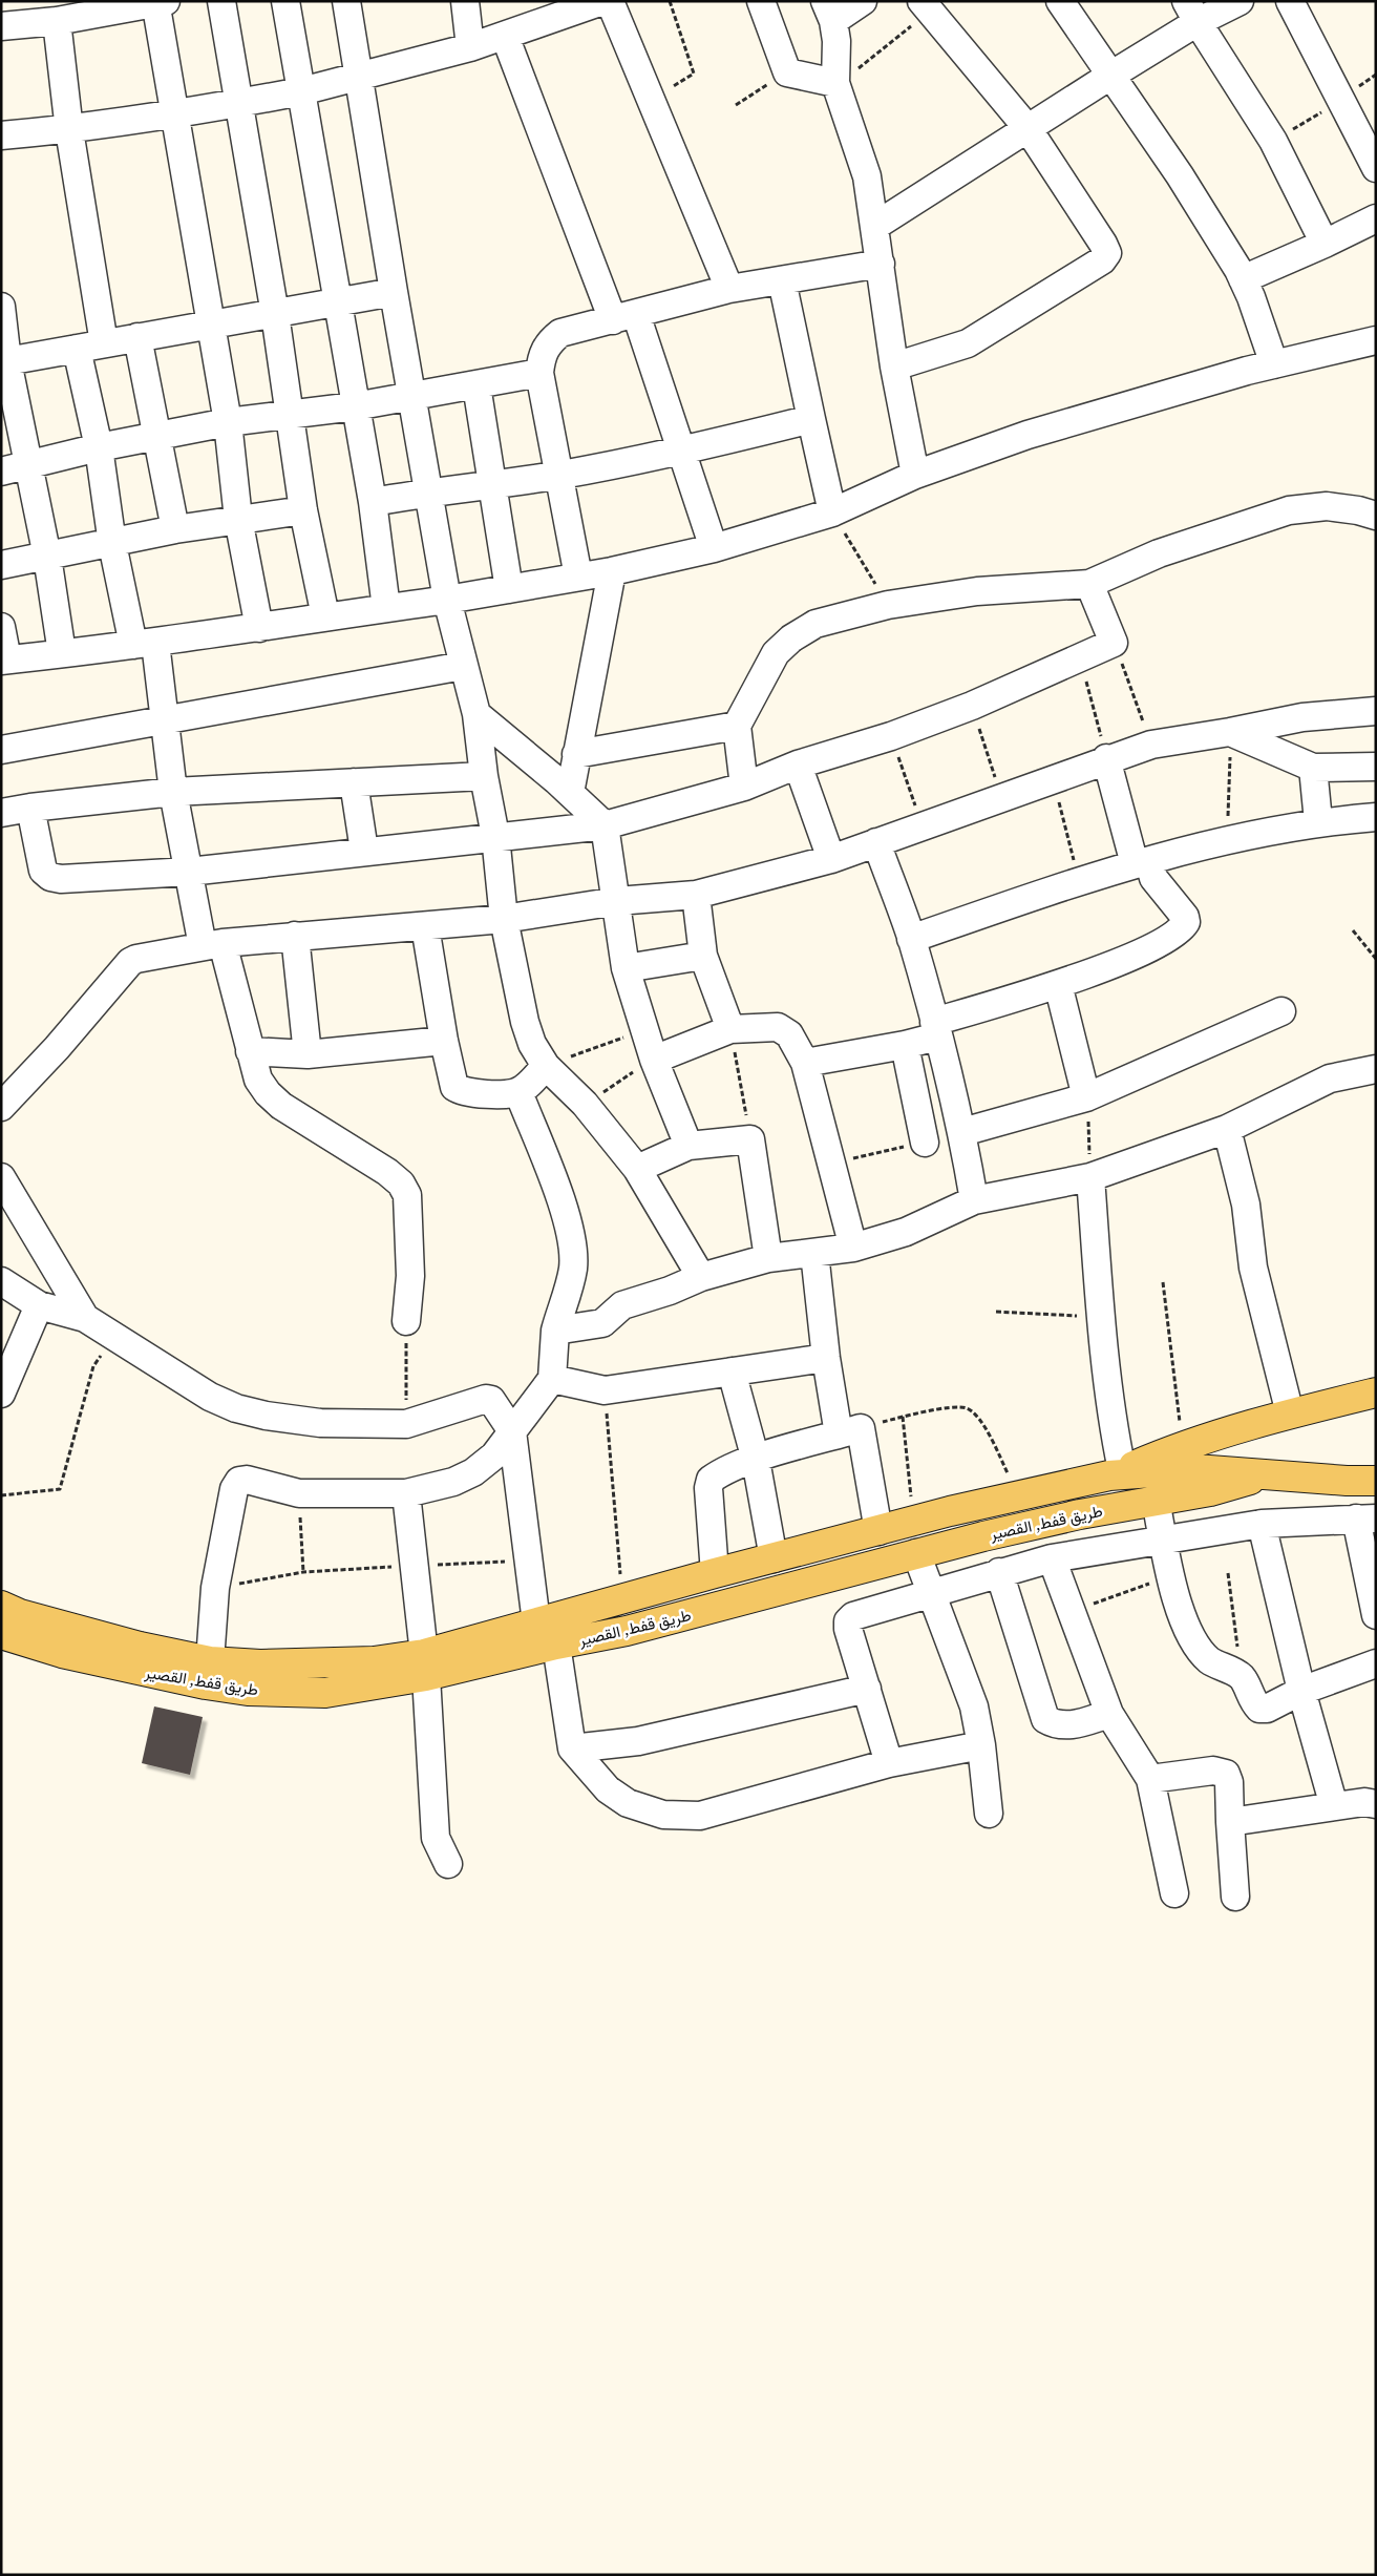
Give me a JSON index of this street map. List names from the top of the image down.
{
  "streets": {
    "main road": ["طريق قفط, القصير"]
  }
}
